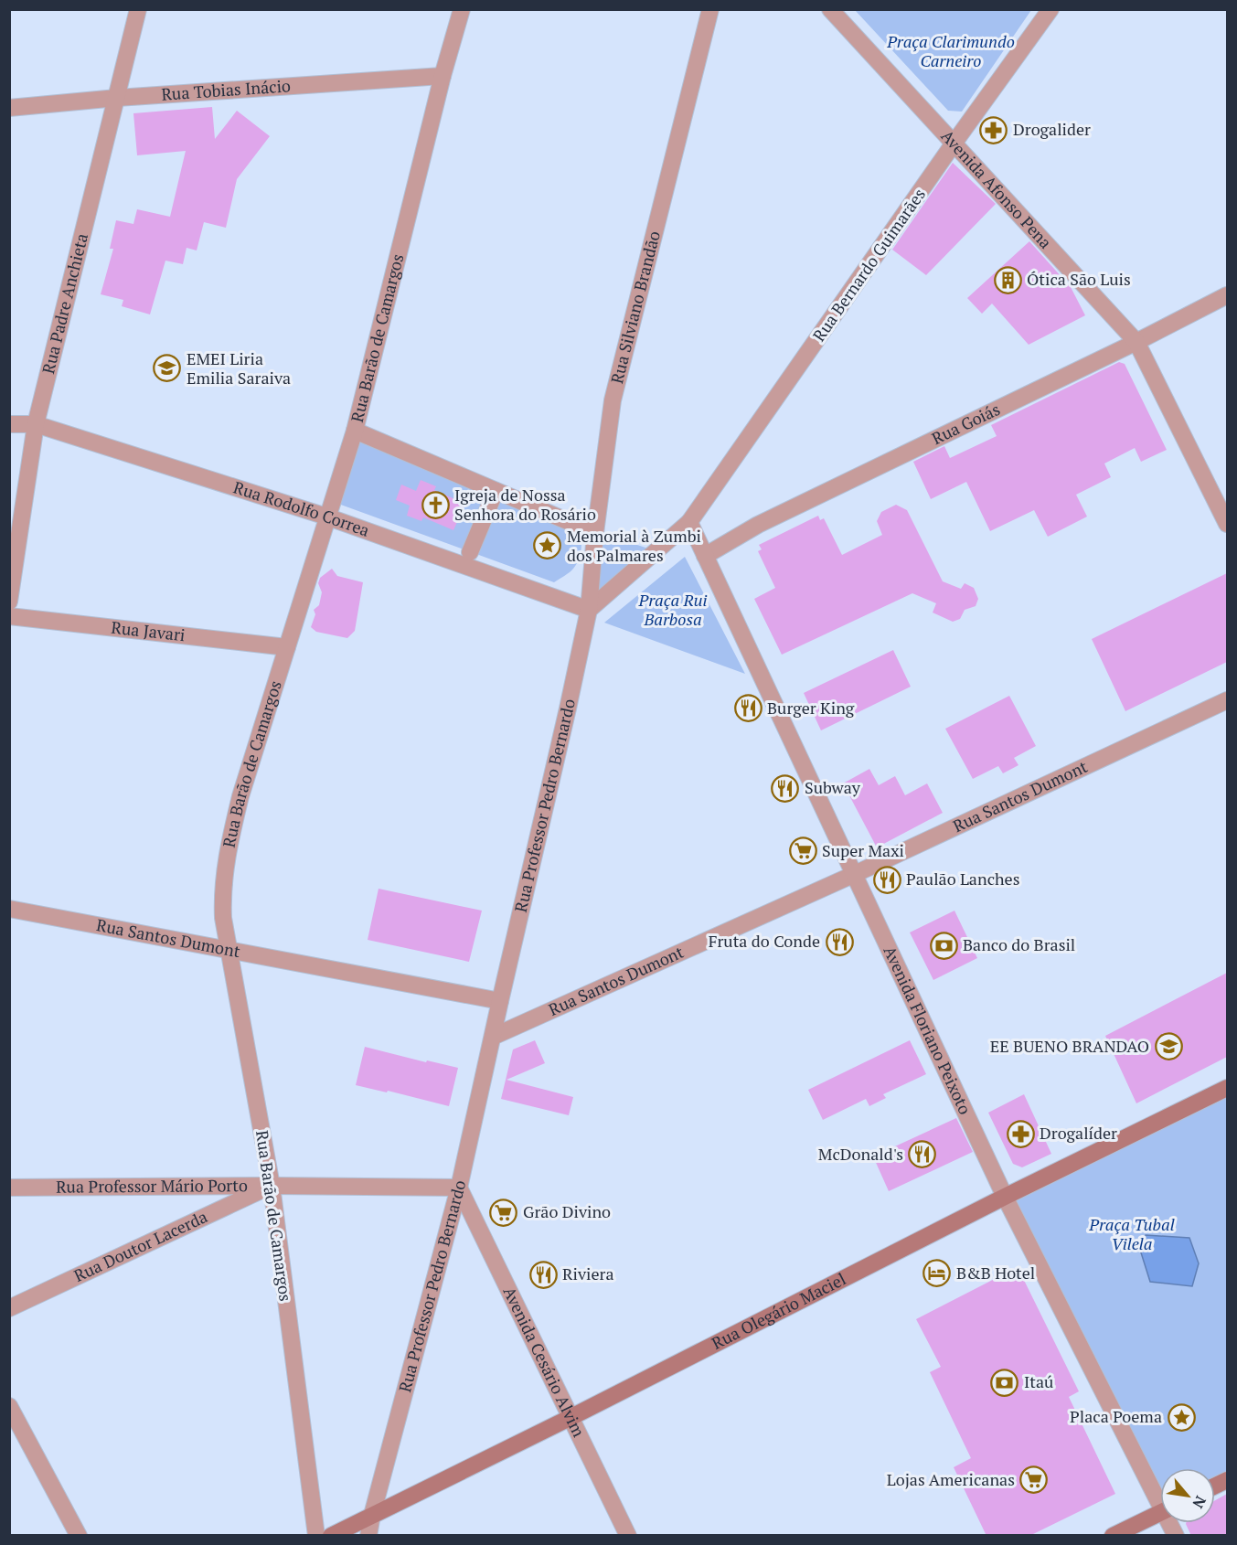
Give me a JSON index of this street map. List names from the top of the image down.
{
  "streets": {
    "main road": ["Rua Olegário Maciel"],
    "street": [
      "Rua Tobias Inácio",
      "Avenida Afonso Pena",
      "Rua Bernardo Guimarães",
      "Rua Padre Anchieta",
      "Rua Silviano Brandão",
      "Rua Barão de Camargos",
      "Rua Goiás",
      "Rua Rodolfo Correa",
      "Rua Javari",
      "Rua Santos Dumont",
      "Rua Professor Pedro Bernardo",
      "Avenida Floriano Peixoto",
      "Rua Professor Mário Porto",
      "Rua Doutor Lacerda",
      "Avenida Cesário Alvim"
    ]
  },
  "crossings": [
    ["Rua Tobias Inácio", "Rua Padre Anchieta"],
    ["Rua Tobias Inácio", "Rua Barão de Camargos"],
    ["Avenida Afonso Pena", "Rua Bernardo Guimarães"],
    ["Avenida Afonso Pena", "Rua Goiás"],
    ["Rua Bernardo Guimarães", "Rua Silviano Brandão"],
    ["Rua Bernardo Guimarães", "Rua Rodolfo Correa"],
    ["Rua Bernardo Guimarães", "Rua Professor Pedro Bernardo"],
    ["Rua Bernardo Guimarães", "Avenida Floriano Peixoto"],
    ["Rua Padre Anchieta", "Rua Rodolfo Correa"],
    ["Rua Silviano Brandão", "Rua Rodolfo Correa"],
    ["Rua Silviano Brandão", "Rua Professor Pedro Bernardo"],
    ["Rua Barão de Camargos", "Rua Rodolfo Correa"],
    ["Rua Barão de Camargos", "Rua Javari"],
    ["Rua Barão de Camargos", "Rua Santos Dumont"],
    ["Rua Barão de Camargos", "Rua Professor Mário Porto"],
    ["Rua Barão de Camargos", "Rua Doutor Lacerda"],
    ["Rua Goiás", "Avenida Floriano Peixoto"],
    ["Rua Rodolfo Correa", "Rua Professor Pedro Bernardo"],
    ["Rua Santos Dumont", "Rua Professor Pedro Bernardo"],
    ["Rua Santos Dumont", "Avenida Floriano Peixoto"],
    ["Rua Professor Pedro Bernardo", "Rua Professor Mário Porto"],
    ["Rua Professor Pedro Bernardo", "Rua Olegário Maciel"],
    ["Rua Professor Pedro Bernardo", "Avenida Cesário Alvim"],
    ["Avenida Floriano Peixoto", "Rua Olegário Maciel"],
    ["Rua Professor Mário Porto", "Rua Doutor Lacerda"],
    ["Rua Professor Mário Porto", "Avenida Cesário Alvim"],
    ["Rua Olegário Maciel", "Avenida Cesário Alvim"]
  ],
  "parks": ["Praça Clarimundo Carneiro", "Praça Rui Barbosa", "Praça Tubal Vilela"],
  "places": {
    "pharmacy": ["Drogalider", "Drogalíder"],
    "building": ["Ótica São Luis"],
    "school or university": ["EMEI Liria Emilia Saraiva", "EE BUENO BRANDAO"],
    "church": ["Igreja de Nossa Senhora do Rosário"],
    "place": ["Memorial à Zumbi dos Palmares", "Placa Poema"],
    "restaurant": [
      "Burger King",
      "Subway",
      "Paulão Lanches",
      "Fruta do Conde",
      "McDonald's",
      "Riviera"
    ],
    "supermarket": ["Super Maxi", "Grão Divino", "Lojas Americanas"],
    "bank": ["Banco do Brasil", "Itaú"],
    "hotel": ["B&B Hotel"]
  },
  "north": "bottom right"
}
